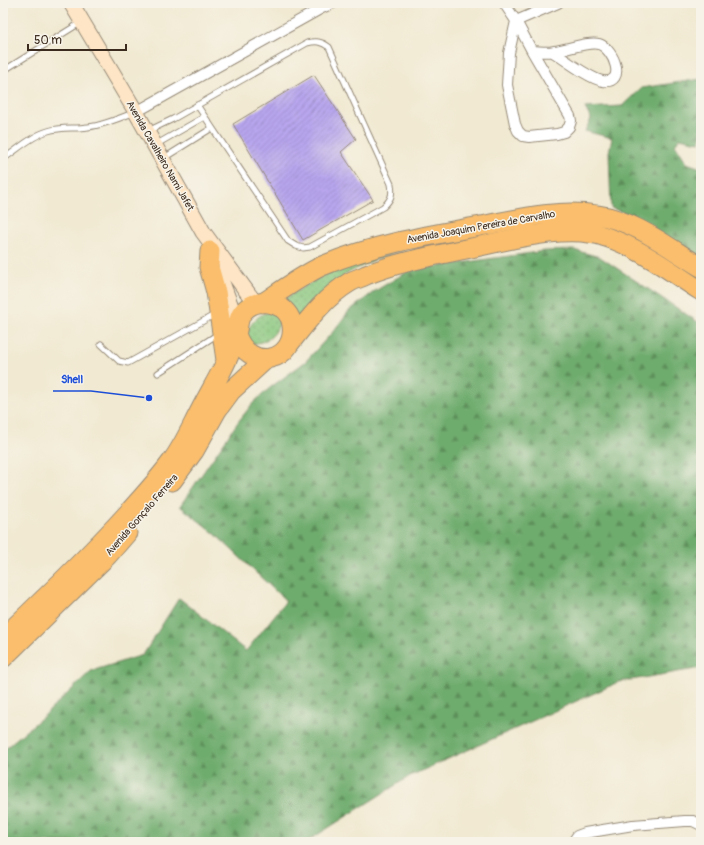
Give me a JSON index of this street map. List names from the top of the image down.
{
  "streets": {
    "highway": ["Avenida Joaquim Pereira de Carvalho", "Avenida Gonçalo Ferreira"],
    "main road": ["Avenida Cavalheiro Nami Jafet"]
  },
  "crossings": [
    ["Avenida Cavalheiro Nami Jafet", "Avenida Joaquim Pereira de Carvalho"],
    ["Avenida Cavalheiro Nami Jafet", "Avenida Gonçalo Ferreira"],
    ["Avenida Joaquim Pereira de Carvalho", "Avenida Gonçalo Ferreira"]
  ],
  "places": ["Shell"],
  "scale_bar": "50 m"
}
